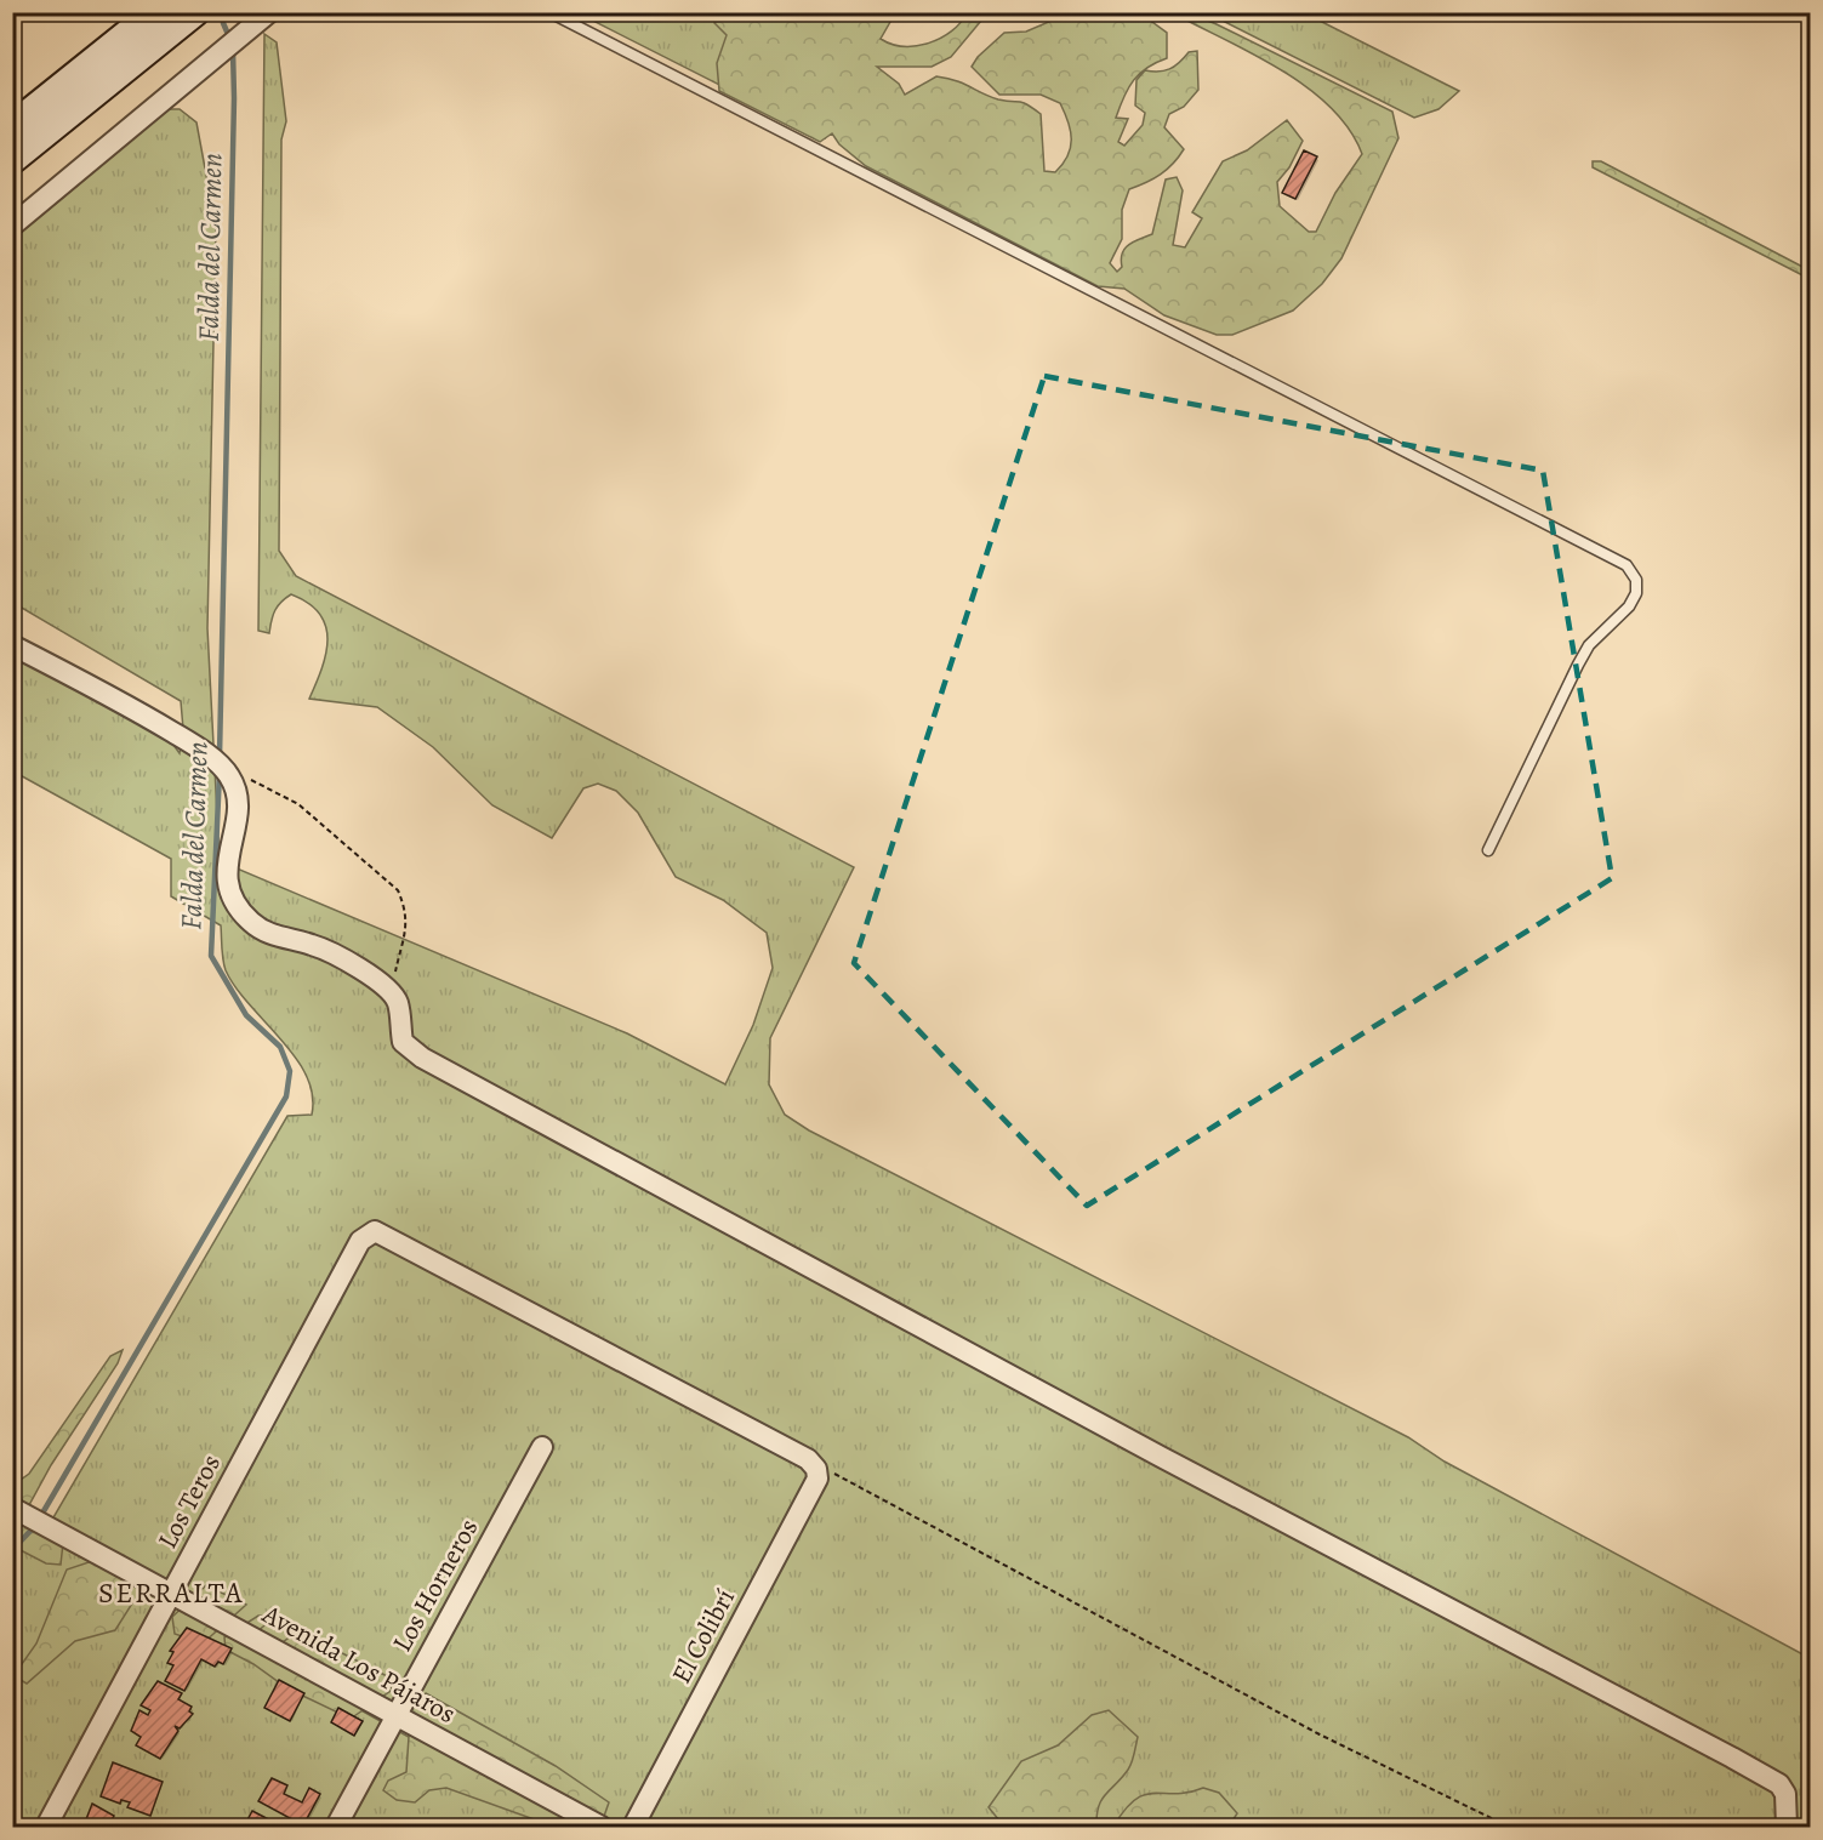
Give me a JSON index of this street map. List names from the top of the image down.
{
  "streets": {
    "street": [
      "Los Teros",
      "Los Horneros",
      "El Colibrí",
      "Avenida Los Pájaros"
    ]
  },
  "crossings": [
    ["Los Teros", "El Colibrí"],
    ["Los Teros", "Avenida Los Pájaros"],
    ["Los Horneros", "Avenida Los Pájaros"]
  ],
  "districts": ["SERRALTA"],
  "water": ["Falda del Carmen"]
}
